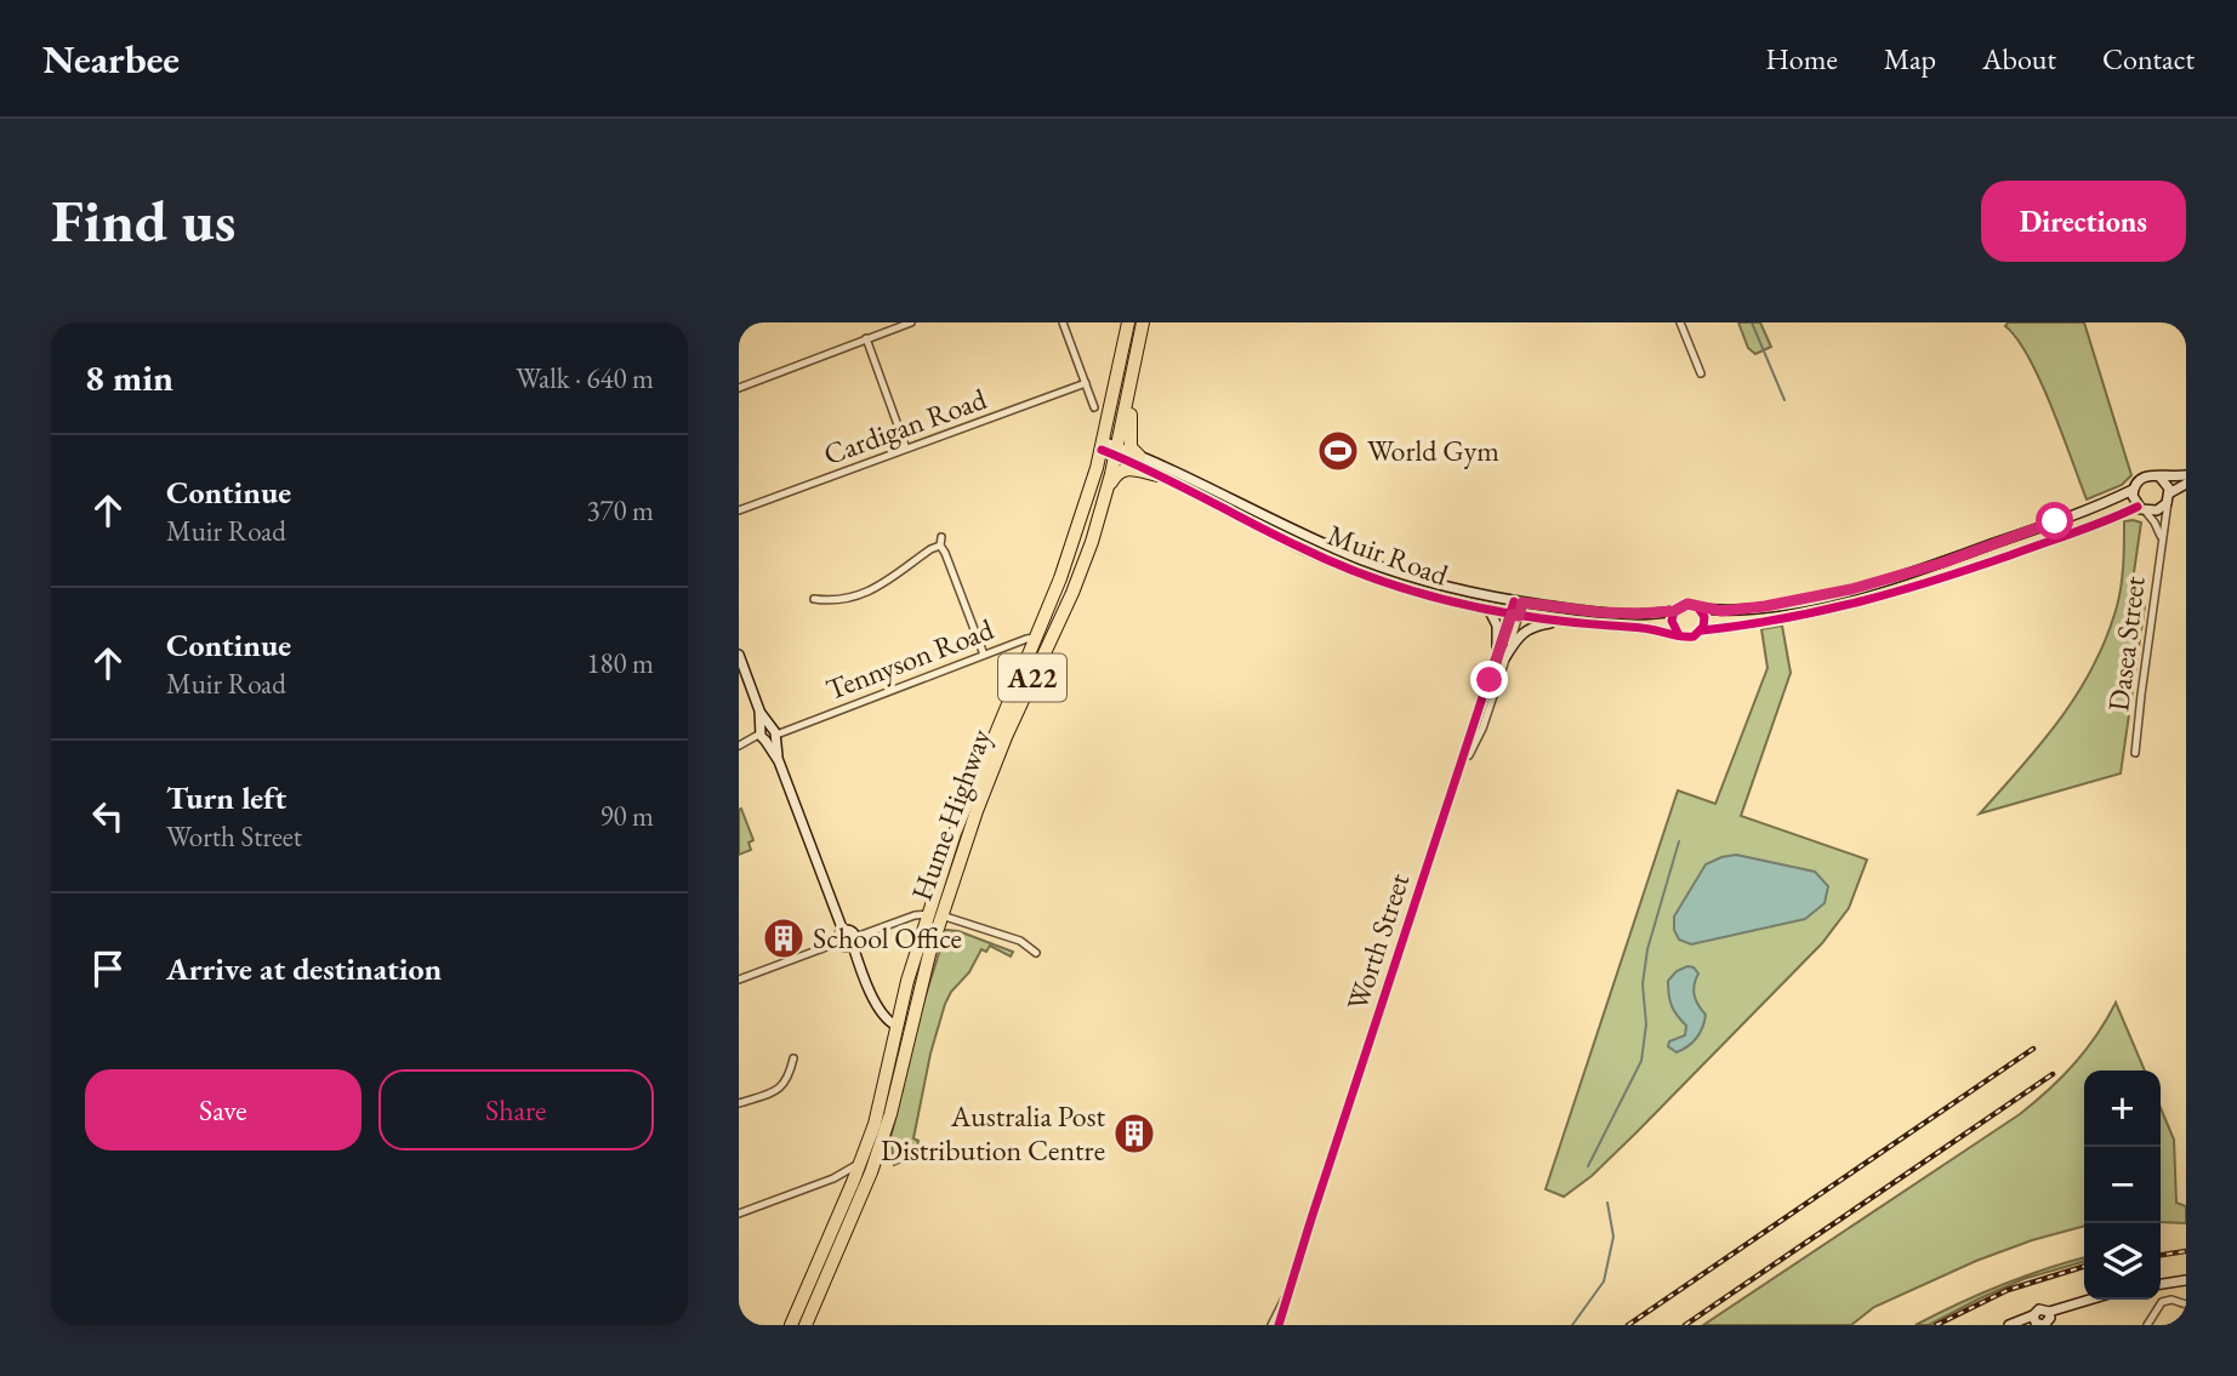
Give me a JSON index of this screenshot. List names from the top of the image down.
{
  "streets": {
    "highway": ["A22", "Hume Highway"],
    "street": [
      "Cardigan Road",
      "Muir Road",
      "Dasea Street",
      "Tennyson Road",
      "Worth Street"
    ]
  },
  "crossings": [
    ["Muir Road", "Hume Highway"],
    ["Muir Road", "Worth Street"],
    ["Tennyson Road", "Hume Highway"]
  ],
  "places": {
    "sports": ["World Gym"],
    "building": ["School Office", "Australia Post Distribution Centre"]
  },
  "page": {
    "header": "Nearbee",
    "nav": [
      "Home",
      "Map",
      "About",
      "Contact"
    ],
    "buttons": [
      "Directions",
      ["Save", "Share"]
    ],
    "title": "Find us",
    "heading": ["8 min", "Walk · 640 m"],
    "list": [
      ["Continue", "Muir Road", "370 m"],
      ["Continue", "Muir Road", "180 m"],
      ["Turn left", "Worth Street", "90 m"],
      "Arrive at destination"
    ],
    "map_buttons": ["+", "−"]
  }
}
